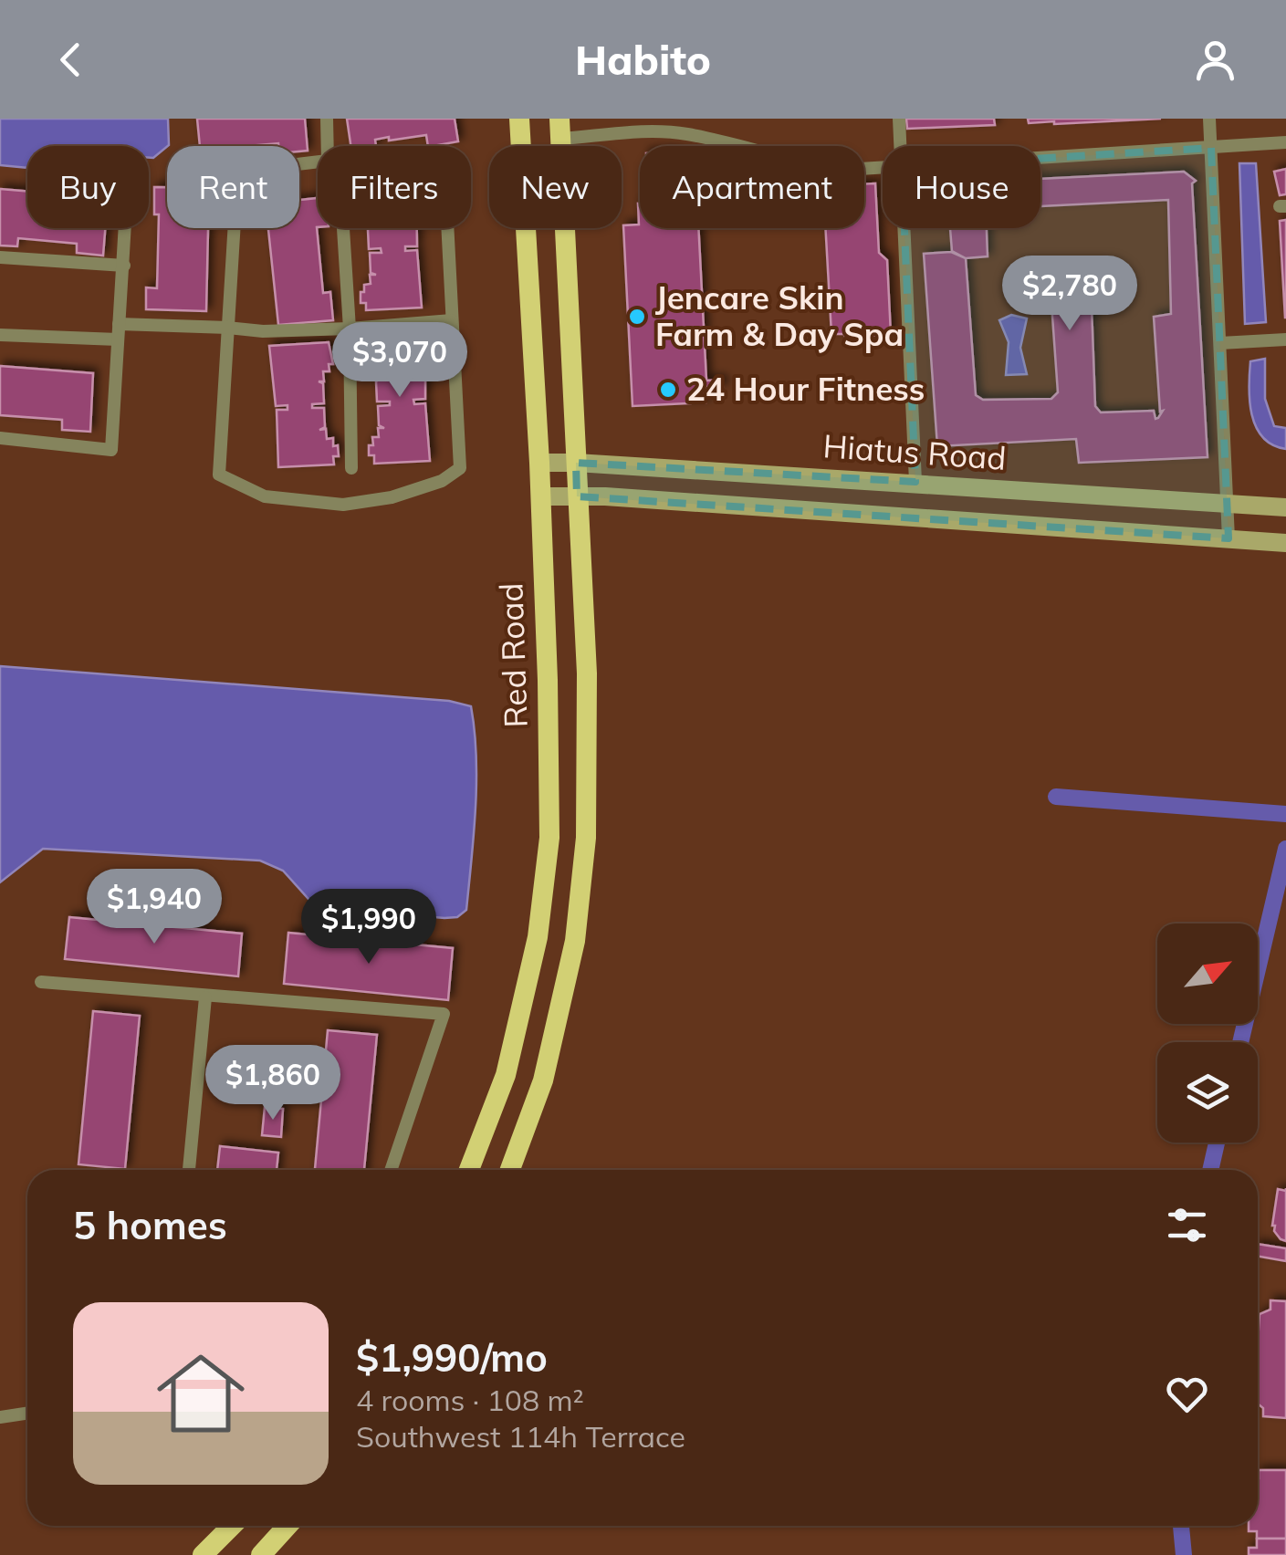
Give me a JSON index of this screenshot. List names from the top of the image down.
{
  "streets": {
    "highway": ["Red Road"],
    "main road": ["Hiatus Road"]
  },
  "crossings": [
    ["Hiatus Road", "Red Road"]
  ],
  "places": ["Jencare Skin Farm & Day Spa", "24 Hour Fitness"],
  "north": "top right",
  "page": {
    "header": "Habito",
    "chip": [
      "Buy",
      "Rent",
      "Filters",
      "New",
      "Apartment",
      "House"
    ],
    "price": [
      "$2,780",
      "$3,070",
      "$1,940",
      "$1,990",
      "$1,860"
    ],
    "heading": "5 homes",
    "list": [
      {
        "name": "$1,990/mo",
        "note": "4 rooms · 108 m² · Southwest 114h Terrace"
      }
    ]
  }
}
